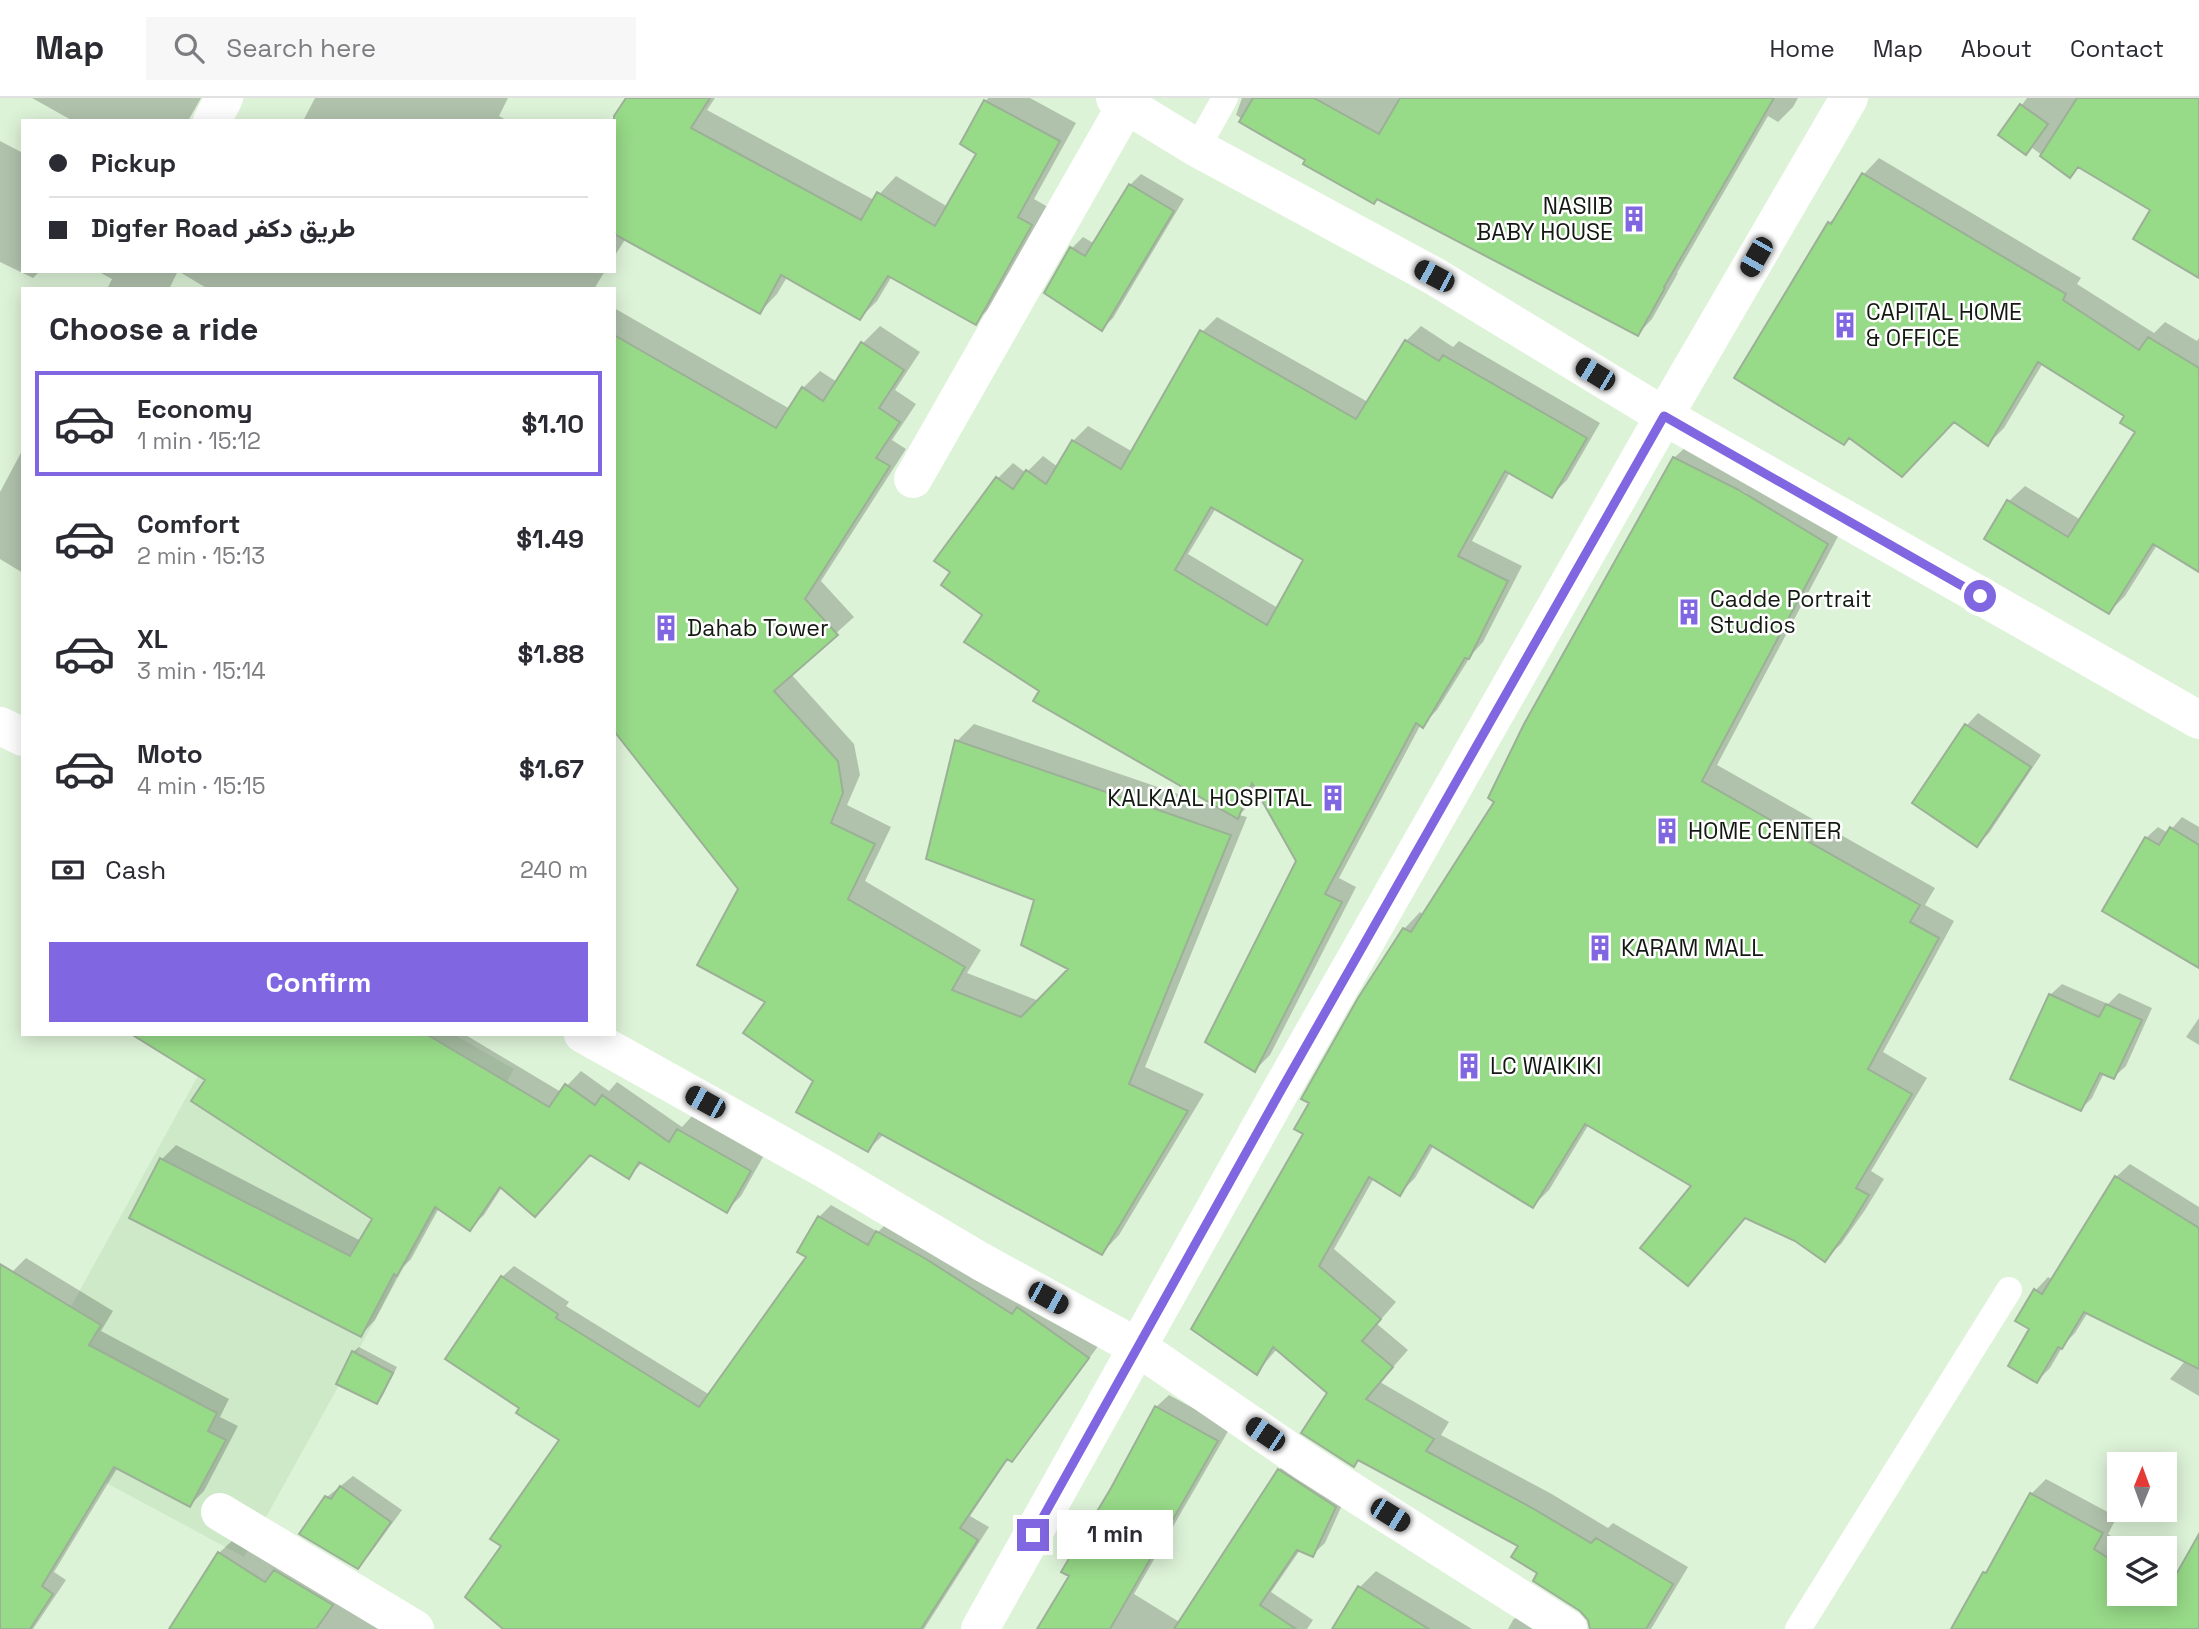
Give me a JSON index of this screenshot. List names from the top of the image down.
{
  "places": {
    "building": [
      "NASIIB BABY HOUSE",
      "CAPITAL HOME & OFFICE",
      "Cadde Portrait Studios",
      "Dahab Tower",
      "KALKAAL HOSPITAL",
      "HOME CENTER",
      "KARAM MALL",
      "LC WAIKIKI"
    ]
  },
  "north": "top",
  "page": {
    "header": "Map",
    "search": "Search here",
    "nav": [
      "Home",
      "Map",
      "About",
      "Contact"
    ],
    "banner": ["Pickup", "Digfer Road طريق دكفر"],
    "heading": "Choose a ride",
    "list": [
      {
        "name": "Economy",
        "note": "1 min · 15:12",
        "value": "$1.10"
      },
      {
        "name": "Comfort",
        "note": "2 min · 15:13",
        "value": "$1.49"
      },
      {
        "name": "XL",
        "note": "3 min · 15:14",
        "value": "$1.88"
      },
      {
        "name": "Moto",
        "note": "4 min · 15:15",
        "value": "$1.67"
      }
    ],
    "pay": ["Cash", "240 m"],
    "buttons": "Confirm",
    "bubble": "1 min"
  }
}
